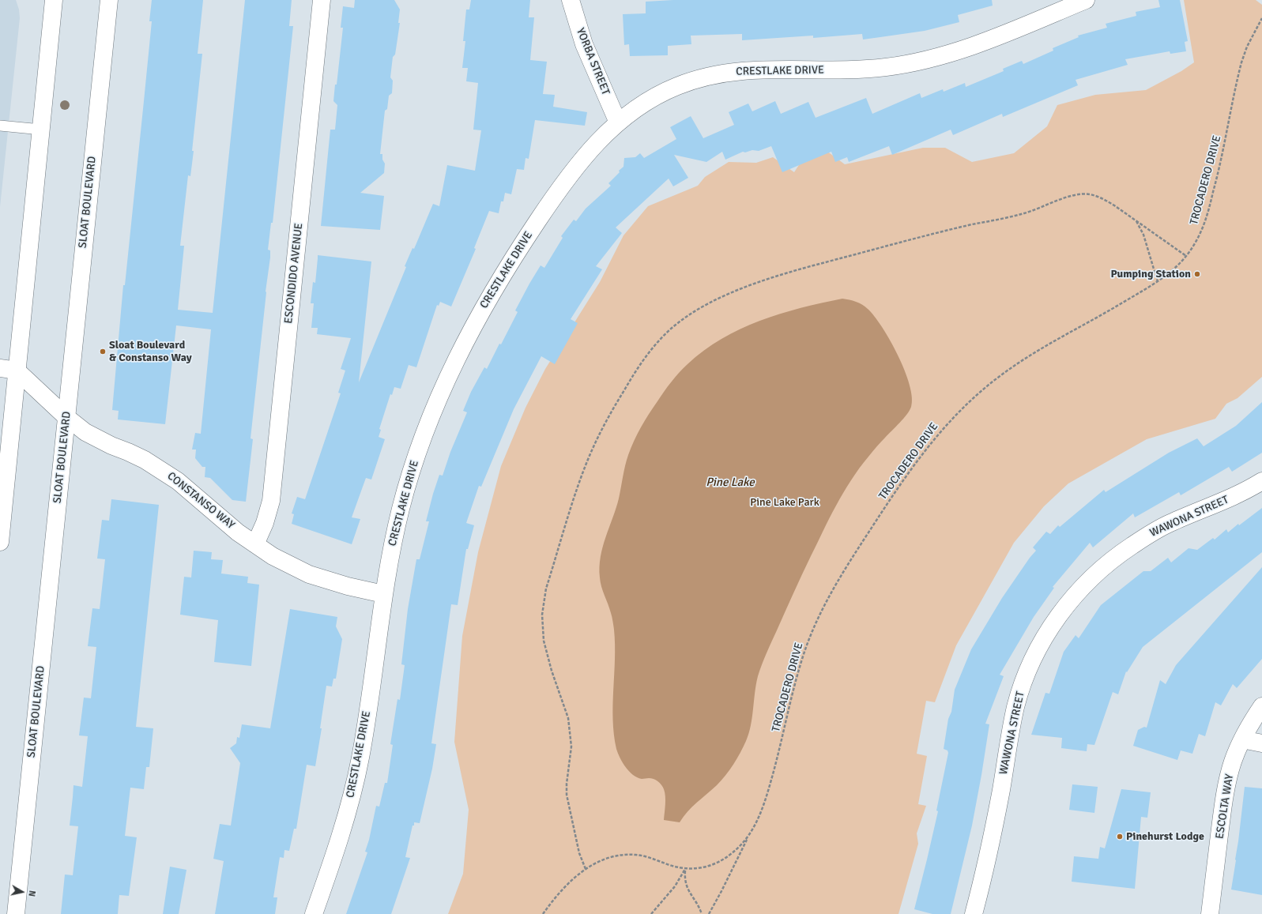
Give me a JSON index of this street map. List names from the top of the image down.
{
  "streets": {
    "street": [
      "YORBA STREET",
      "CRESTLAKE DRIVE",
      "SLOAT BOULEVARD",
      "ESCONDIDO AVENUE",
      "CONSTANSO WAY",
      "WAWONA STREET",
      "ESCOLTA WAY"
    ],
    "path": ["TROCADERO DRIVE"]
  },
  "crossings": [
    ["YORBA STREET", "CRESTLAKE DRIVE"],
    ["CRESTLAKE DRIVE", "CONSTANSO WAY"],
    ["SLOAT BOULEVARD", "CONSTANSO WAY"],
    ["ESCONDIDO AVENUE", "CONSTANSO WAY"]
  ],
  "water": ["Pine Lake"],
  "parks": ["Pine Lake Park"],
  "places": ["Pumping Station", "Sloat Boulevard & Constanso Way", "Pinehurst Lodge"],
  "north": "right"
}
